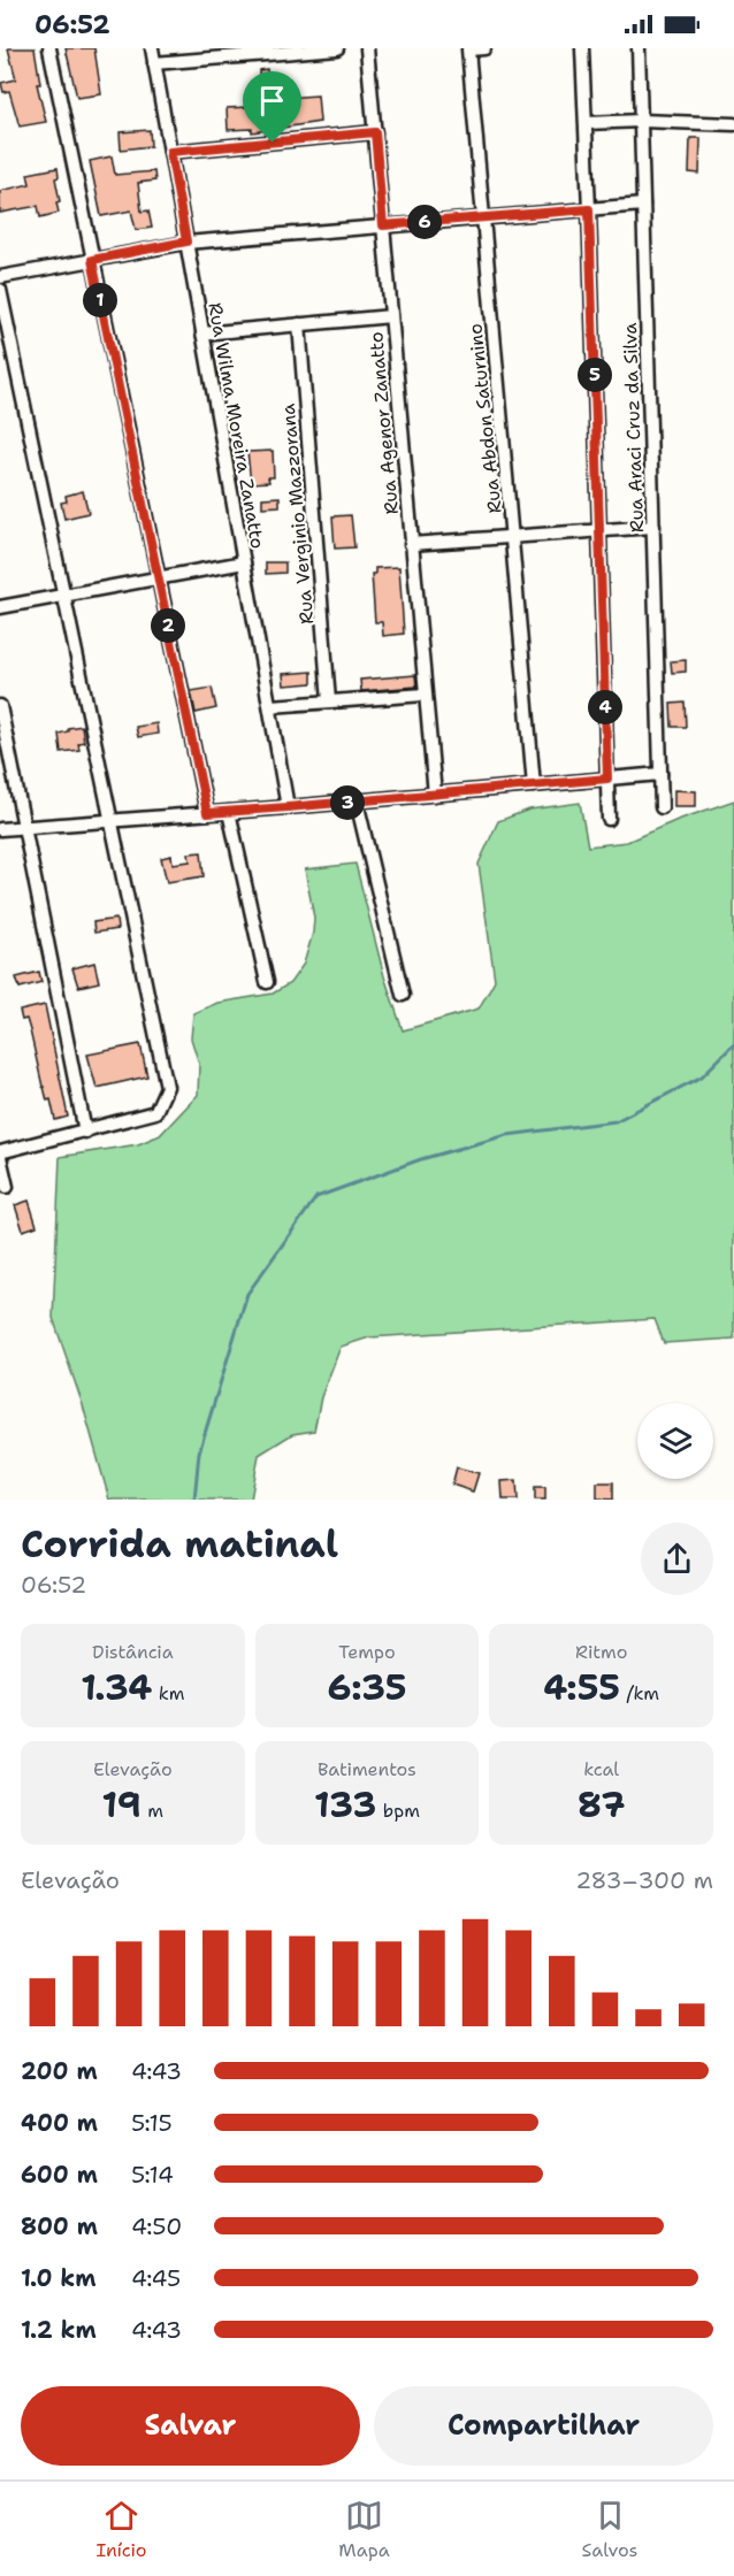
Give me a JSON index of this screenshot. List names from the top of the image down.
{
  "streets": {
    "street": [
      "Rua Abdon Saturnino",
      "Rua Agenor Zanatto",
      "Rua Wilma Moreira Zanatto",
      "Rua Araci Cruz da Silva",
      "Rua Verginio Mazzorana"
    ]
  },
  "page": {
    "status": "06:52",
    "pins": [
      "6",
      "1",
      "5",
      "2",
      "4",
      "3"
    ],
    "heading": ["Corrida matinal", "06:52"],
    "stats": [
      ["Distância", "1.34 km"],
      ["Tempo", "6:35"],
      ["Ritmo", "4:55 /km"],
      ["Elevação", "19 m"],
      ["Batimentos", "133 bpm"],
      ["kcal", "87"]
    ],
    "chart": ["Elevação", "283–300 m"],
    "list": [
      {
        "name": "200 m",
        "note": "4:43"
      },
      {
        "name": "400 m",
        "note": "5:15"
      },
      {
        "name": "600 m",
        "note": "5:14"
      },
      {
        "name": "800 m",
        "note": "4:50"
      },
      {
        "name": "1.0 km",
        "note": "4:45"
      },
      {
        "name": "1.2 km",
        "note": "4:43"
      }
    ],
    "buttons": ["Salvar", "Compartilhar"],
    "tabs": ["Início", "Mapa", "Salvos"]
  }
}
